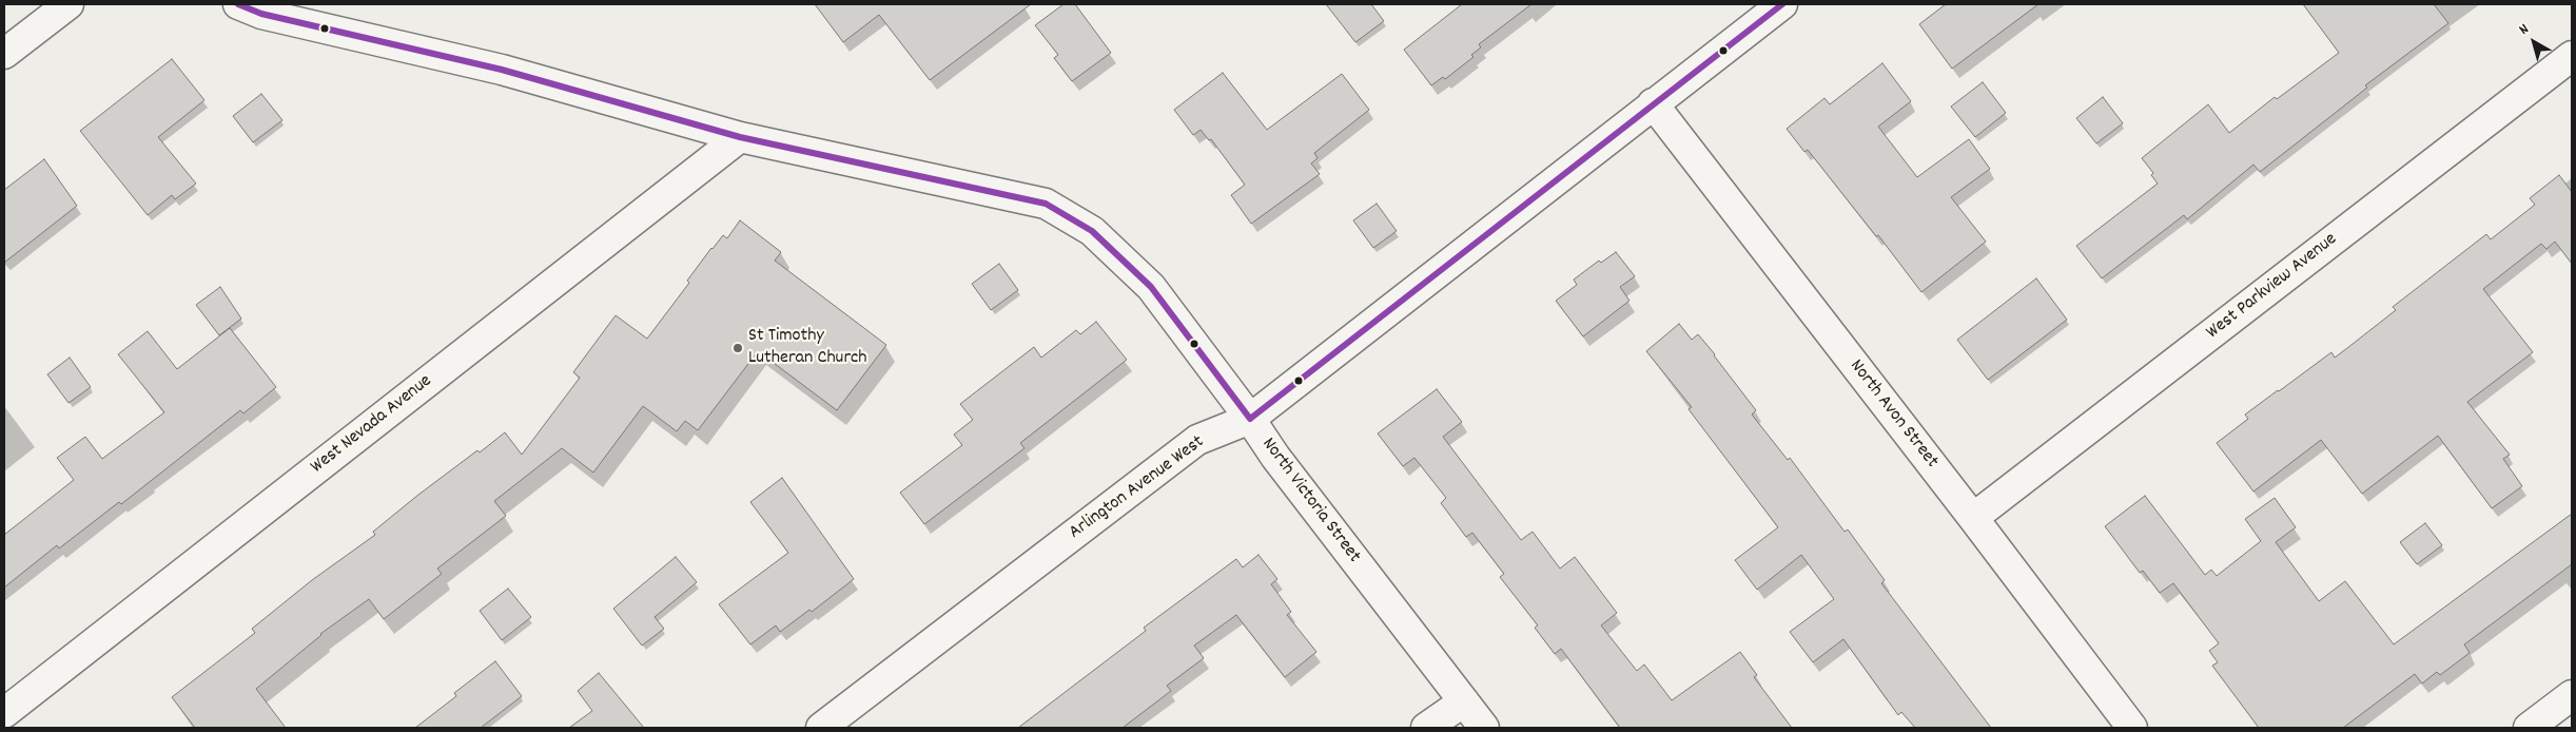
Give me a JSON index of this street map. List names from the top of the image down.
{
  "streets": {
    "street": [
      "West Parkview Avenue",
      "North Avon Street",
      "West Nevada Avenue",
      "Arlington Avenue West",
      "North Victoria Street"
    ]
  },
  "crossings": [
    ["West Parkview Avenue", "North Avon Street"],
    ["North Avon Street", "Arlington Avenue West"],
    ["West Nevada Avenue", "North Victoria Street"],
    ["Arlington Avenue West", "North Victoria Street"]
  ],
  "places": ["St Timothy Lutheran Church"],
  "north": "top left"
}
